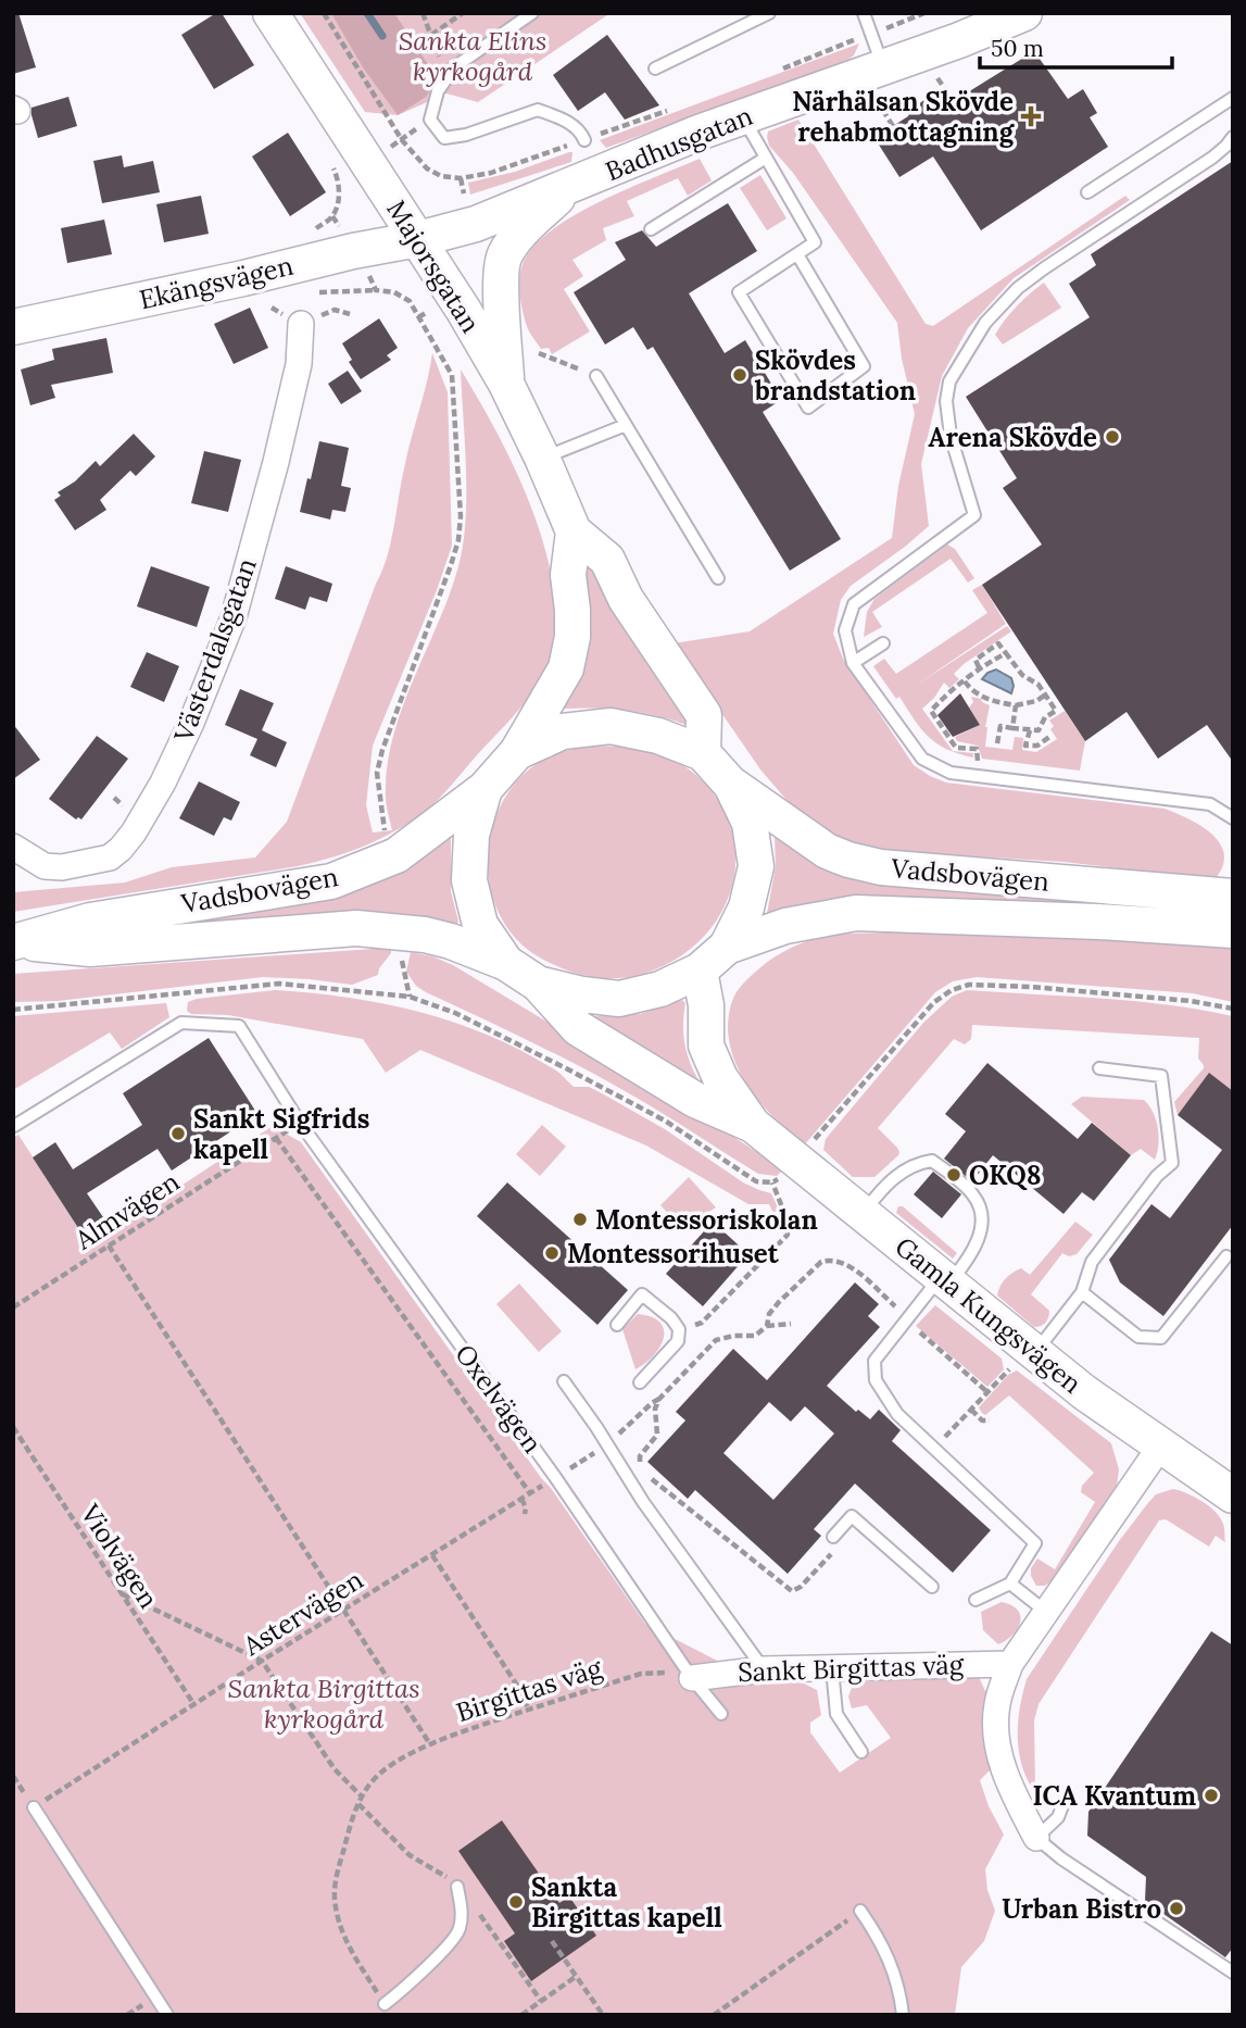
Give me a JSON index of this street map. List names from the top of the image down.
{
  "streets": {
    "main road": [
      "Badhusgatan",
      "Majorsgatan",
      "Ekängsvägen",
      "Vadsbovägen",
      "Gamla Kungsvägen"
    ],
    "street": ["Västerdalsgatan", "Sankt Birgittas väg"],
    "lane": ["Oxelvägen"],
    "path": [
      "Almvägen",
      "Violvägen",
      "Astervägen",
      "Birgittas väg"
    ]
  },
  "crossings": [
    ["Badhusgatan", "Majorsgatan"],
    ["Badhusgatan", "Ekängsvägen"],
    ["Majorsgatan", "Ekängsvägen"],
    ["Almvägen", "Oxelvägen"],
    ["Gamla Kungsvägen", "Sankt Birgittas väg"],
    ["Oxelvägen", "Astervägen"],
    ["Oxelvägen", "Sankt Birgittas väg"],
    ["Oxelvägen", "Birgittas väg"],
    ["Violvägen", "Astervägen"],
    ["Sankt Birgittas väg", "Birgittas väg"]
  ],
  "parks": ["Sankta Elins kyrkogård", "Sankta Birgittas kyrkogård"],
  "places": {
    "health": ["Närhälsan Skövde rehabmottagning"],
    "other": [
      "Skövdes brandstation",
      "Arena Skövde",
      "Sankt Sigfrids kapell",
      "OKQ8",
      "Montessoriskolan",
      "Montessorihuset",
      "ICA Kvantum",
      "Sankta Birgittas kapell",
      "Urban Bistro"
    ]
  },
  "scale_bar": "50 m"
}
